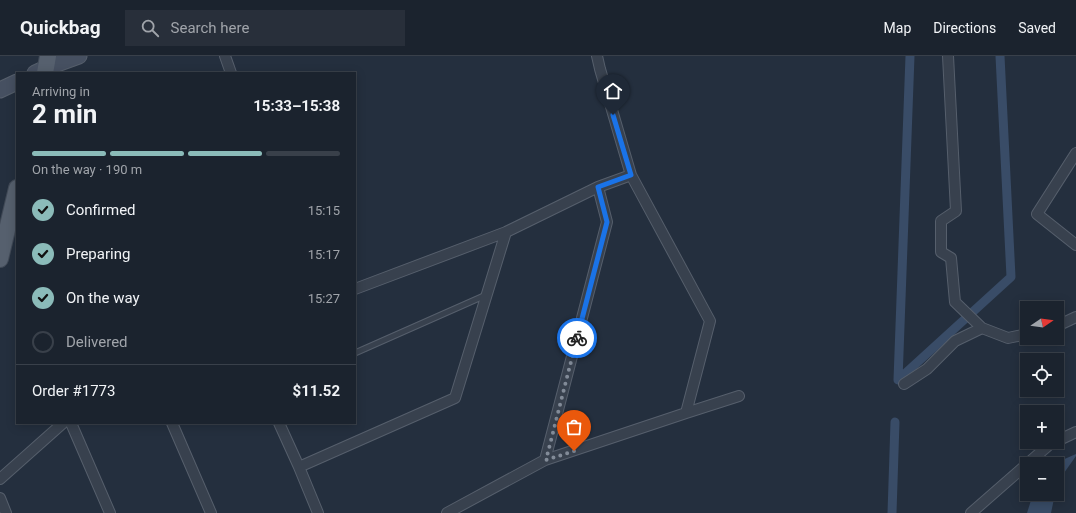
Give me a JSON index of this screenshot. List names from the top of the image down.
{
  "north": "right",
  "page": {
    "header": "Quickbag",
    "search": "Search here",
    "nav": ["Map", "Directions", "Saved"],
    "heading": ["2 min", "Arriving in", "15:33–15:38"],
    "panel": ["Order #1773", "$11.52"],
    "bar": "On the way · 190 m",
    "list": [
      ["Confirmed", "15:15"],
      ["Preparing", "15:17"],
      ["On the way", "15:27"],
      "Delivered"
    ],
    "map_buttons": ["+", "−"]
  }
}
